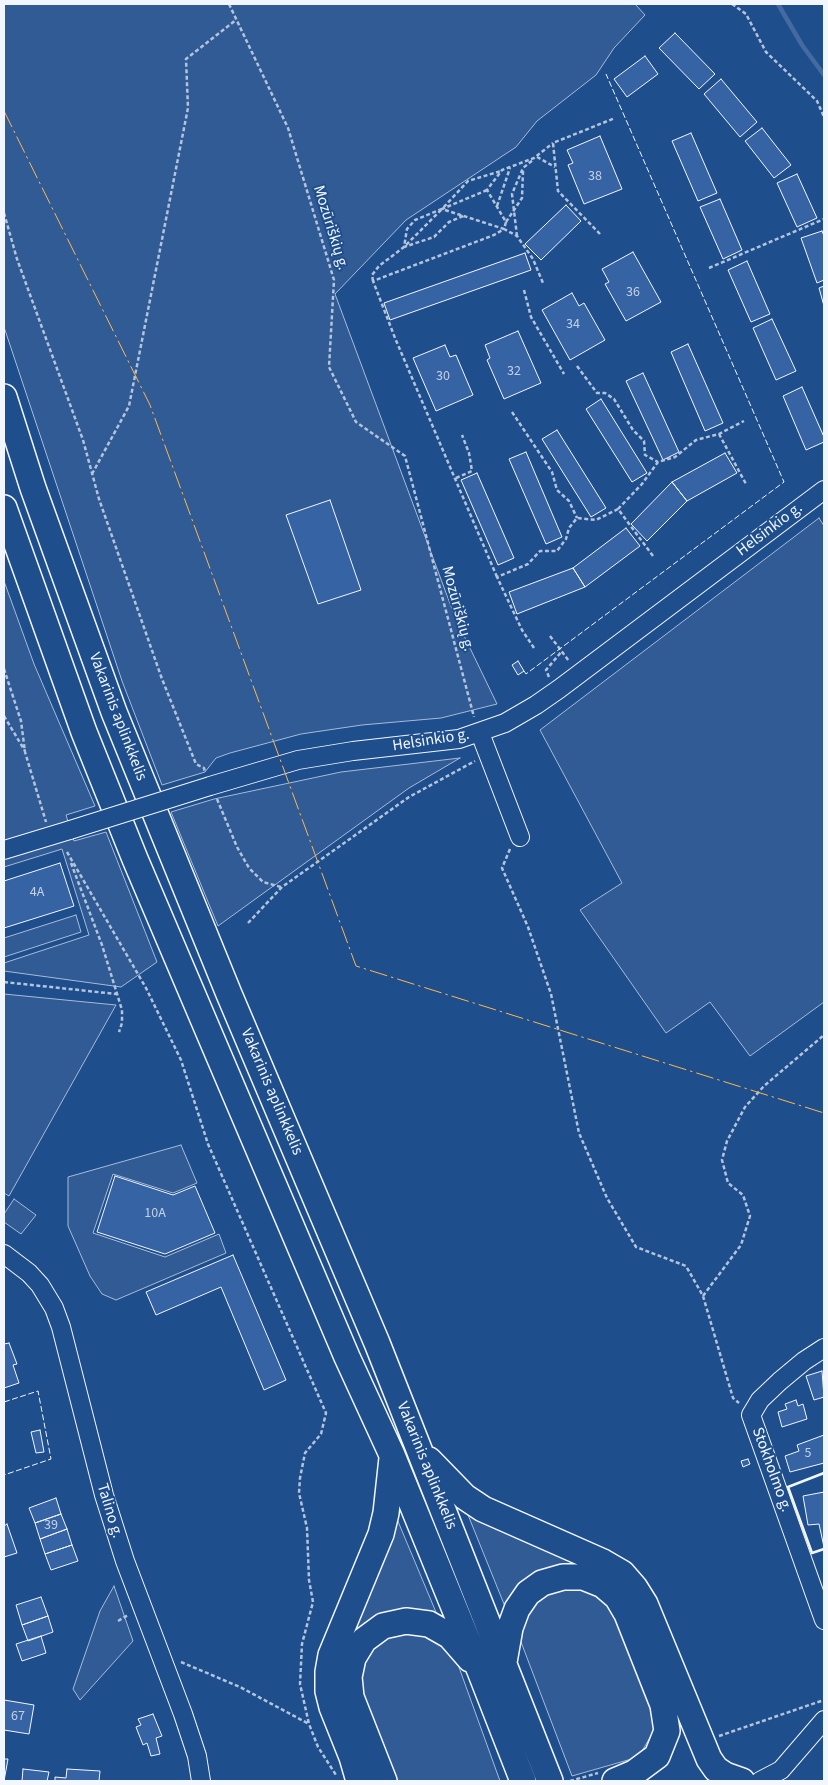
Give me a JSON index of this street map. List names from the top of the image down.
{
  "streets": {
    "highway": ["Vakarinis aplinkkelis"],
    "street": ["Helsinkio g.", "Stokholmo g.", "Talino g."],
    "path": ["Mozūriškių g."]
  },
  "crossings": [
    ["Mozūriškių g.", "Helsinkio g."]
  ],
  "house_numbers": [
    "38",
    "36",
    "34",
    "32",
    "30",
    "4A",
    "10A",
    "5",
    "39",
    "67"
  ]
}
